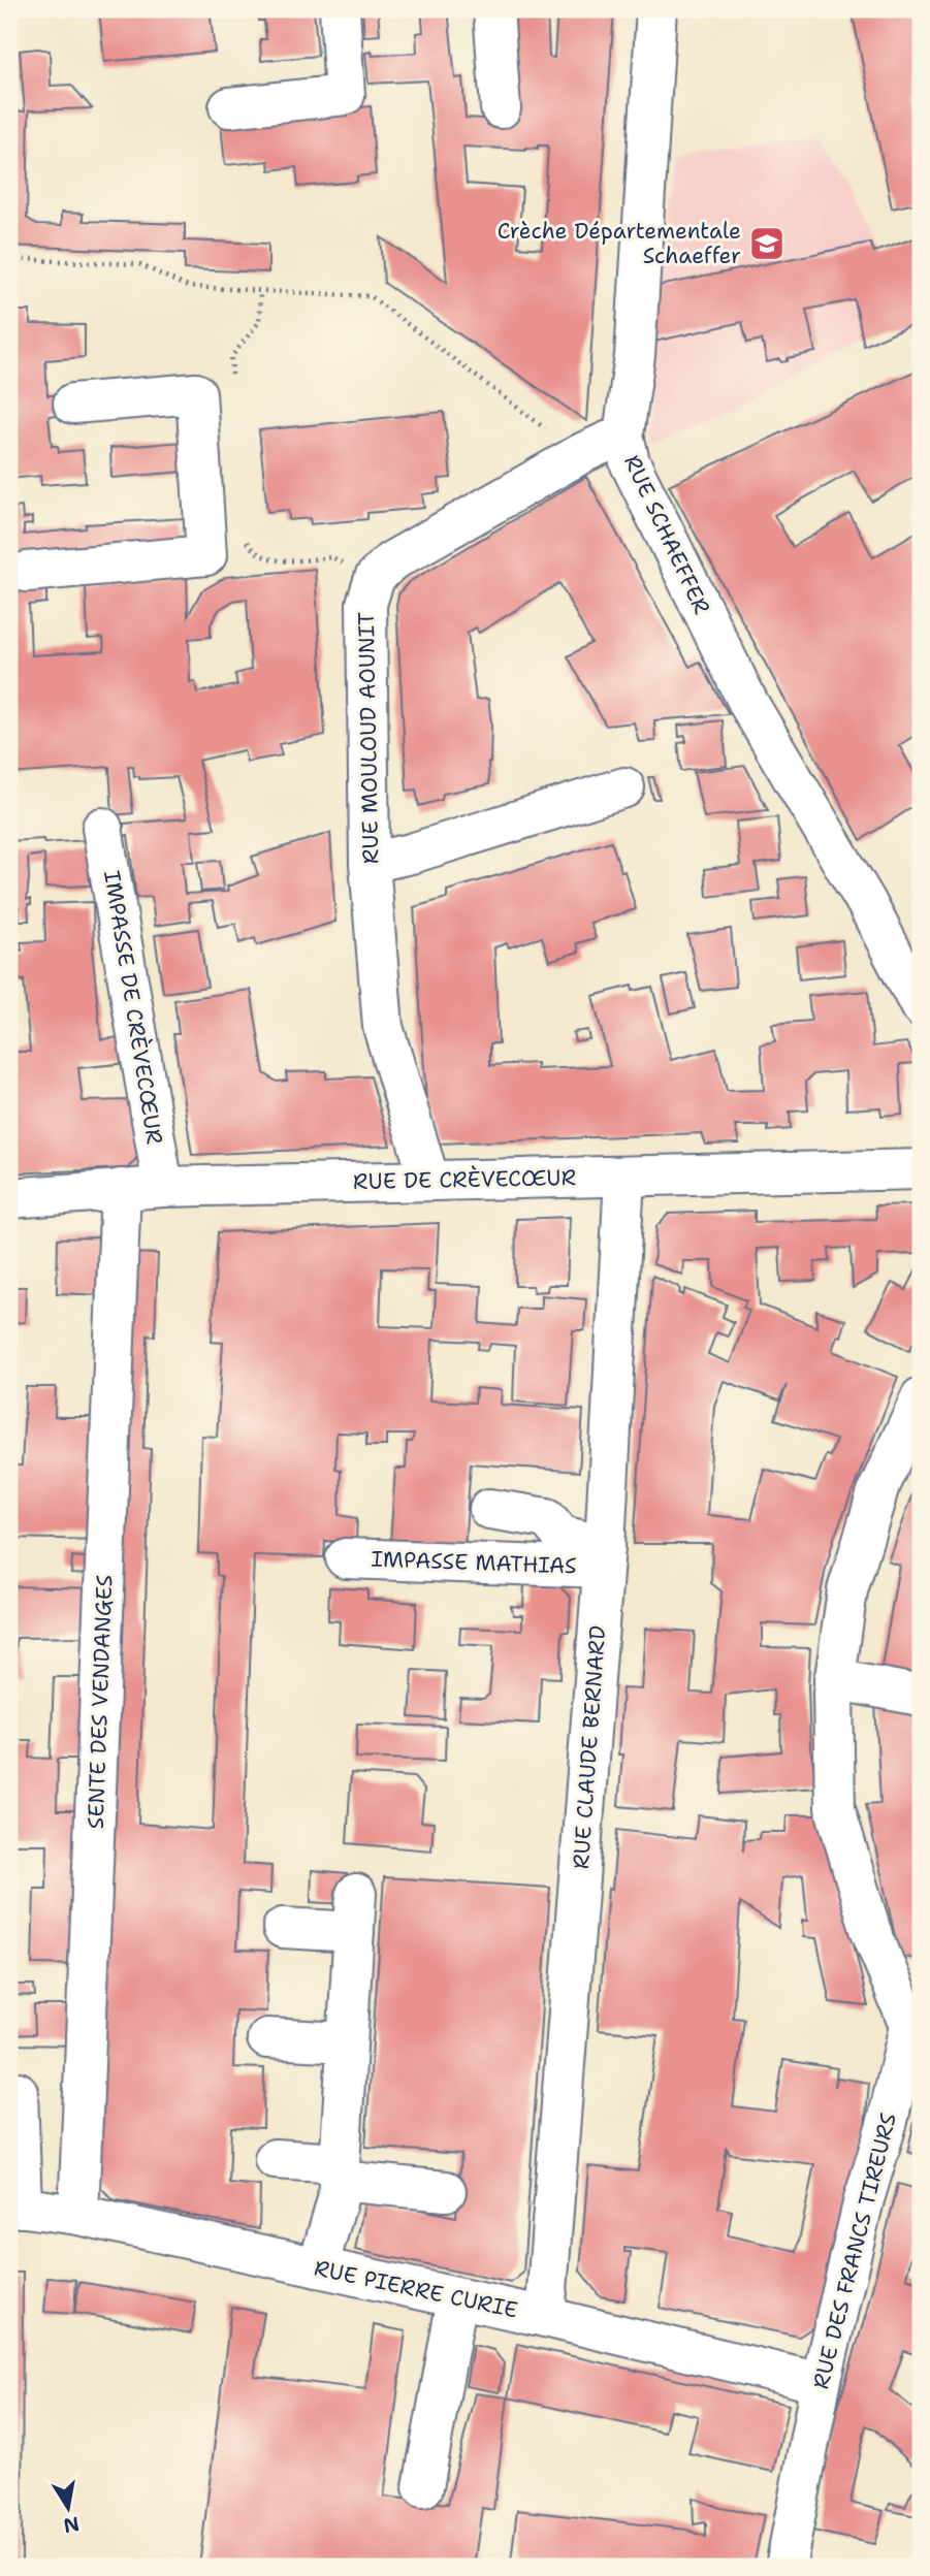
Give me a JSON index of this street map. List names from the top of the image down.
{
  "streets": {
    "street": [
      "RUE SCHAEFFER",
      "RUE MOULOUD AOUNIT",
      "IMPASSE DE CRÈVECŒUR",
      "RUE DE CRÈVECŒUR",
      "IMPASSE MATHIAS",
      "SENTE DES VENDANGES",
      "RUE CLAUDE BERNARD",
      "RUE DES FRANCS TIREURS",
      "RUE PIERRE CURIE"
    ]
  },
  "crossings": [
    ["RUE MOULOUD AOUNIT", "RUE DE CRÈVECŒUR"],
    ["IMPASSE DE CRÈVECŒUR", "RUE DE CRÈVECŒUR"],
    ["RUE DE CRÈVECŒUR", "SENTE DES VENDANGES"],
    ["RUE DE CRÈVECŒUR", "RUE CLAUDE BERNARD"],
    ["IMPASSE MATHIAS", "RUE CLAUDE BERNARD"],
    ["SENTE DES VENDANGES", "RUE PIERRE CURIE"],
    ["RUE CLAUDE BERNARD", "RUE PIERRE CURIE"],
    ["RUE DES FRANCS TIREURS", "RUE PIERRE CURIE"]
  ],
  "places": {
    "school or university": ["Crèche Départementale Schaeffer"]
  },
  "north": "bottom"
}
